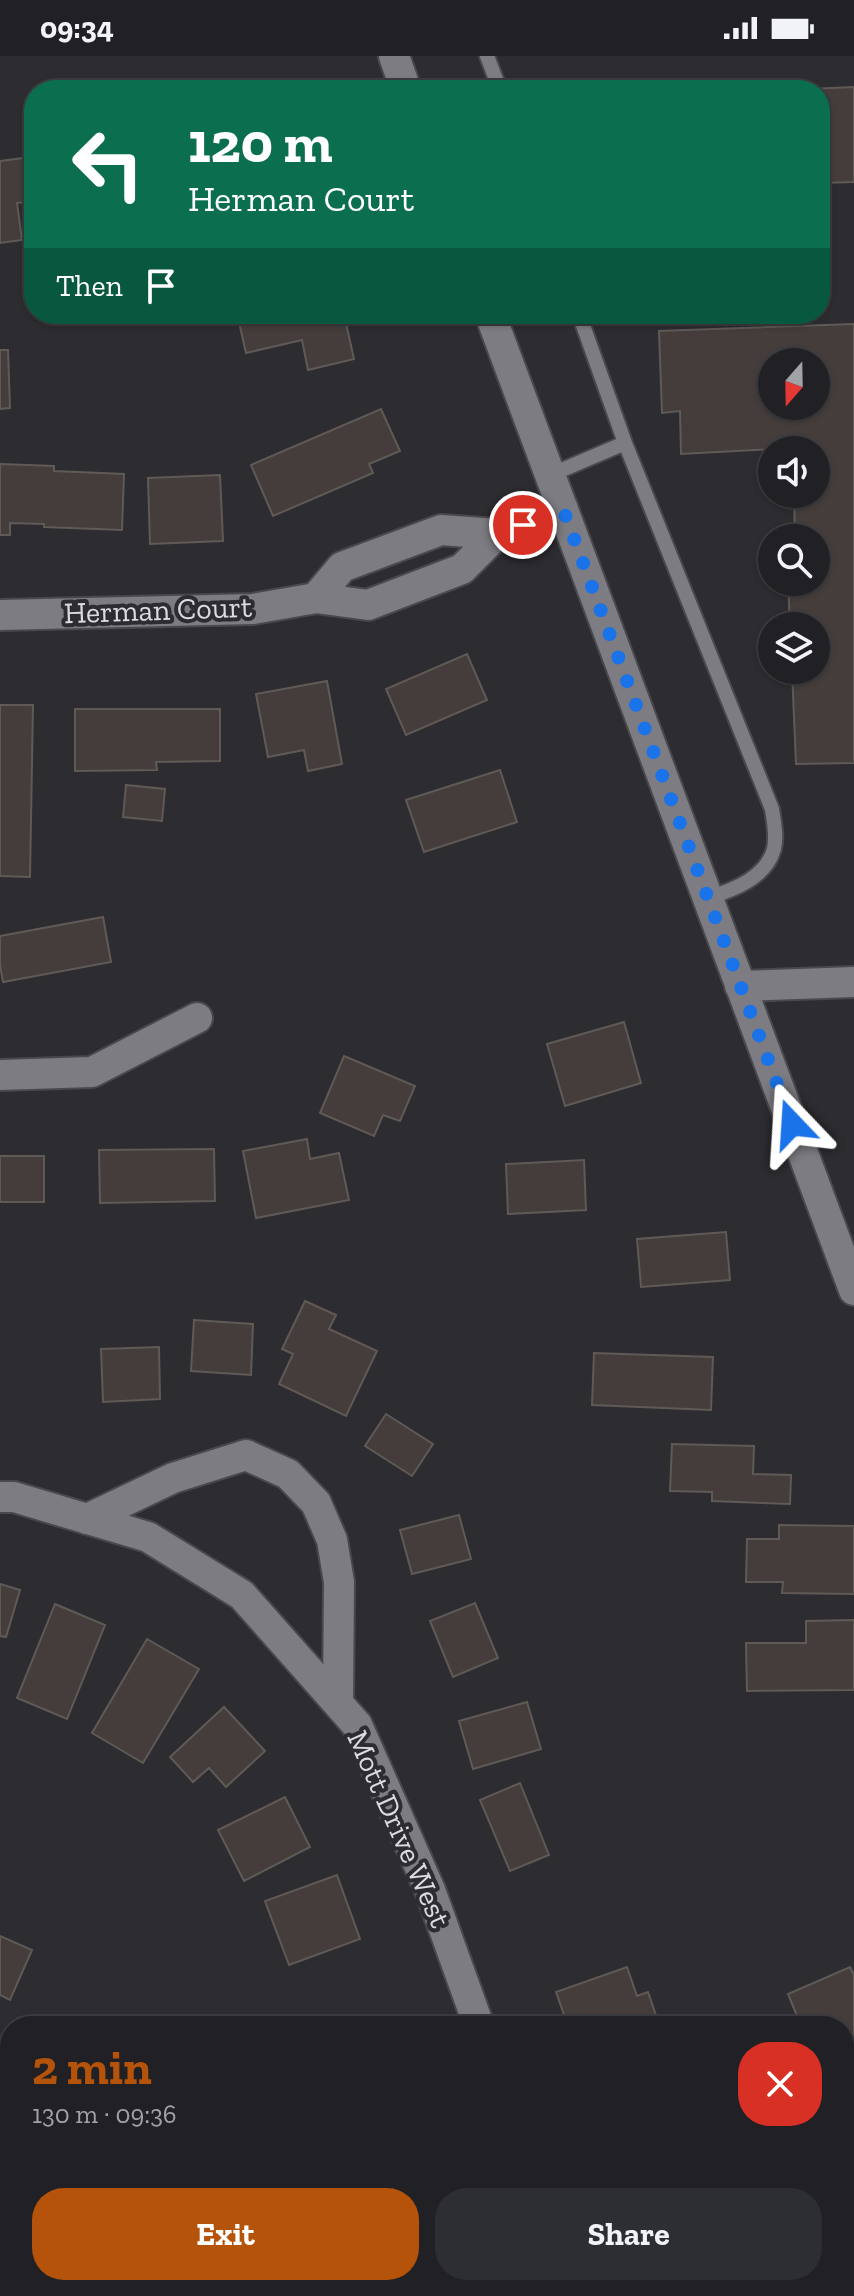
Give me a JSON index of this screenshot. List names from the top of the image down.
{
  "streets": {
    "street": ["Herman Court", "Mott Drive West"]
  },
  "north": "bottom",
  "page": {
    "status": "09:34",
    "turn": ["120 m", "Herman Court"],
    "then": "Then",
    "heading": ["2 min", "130 m · 09:36"],
    "buttons": ["Exit", "Share"]
  }
}
